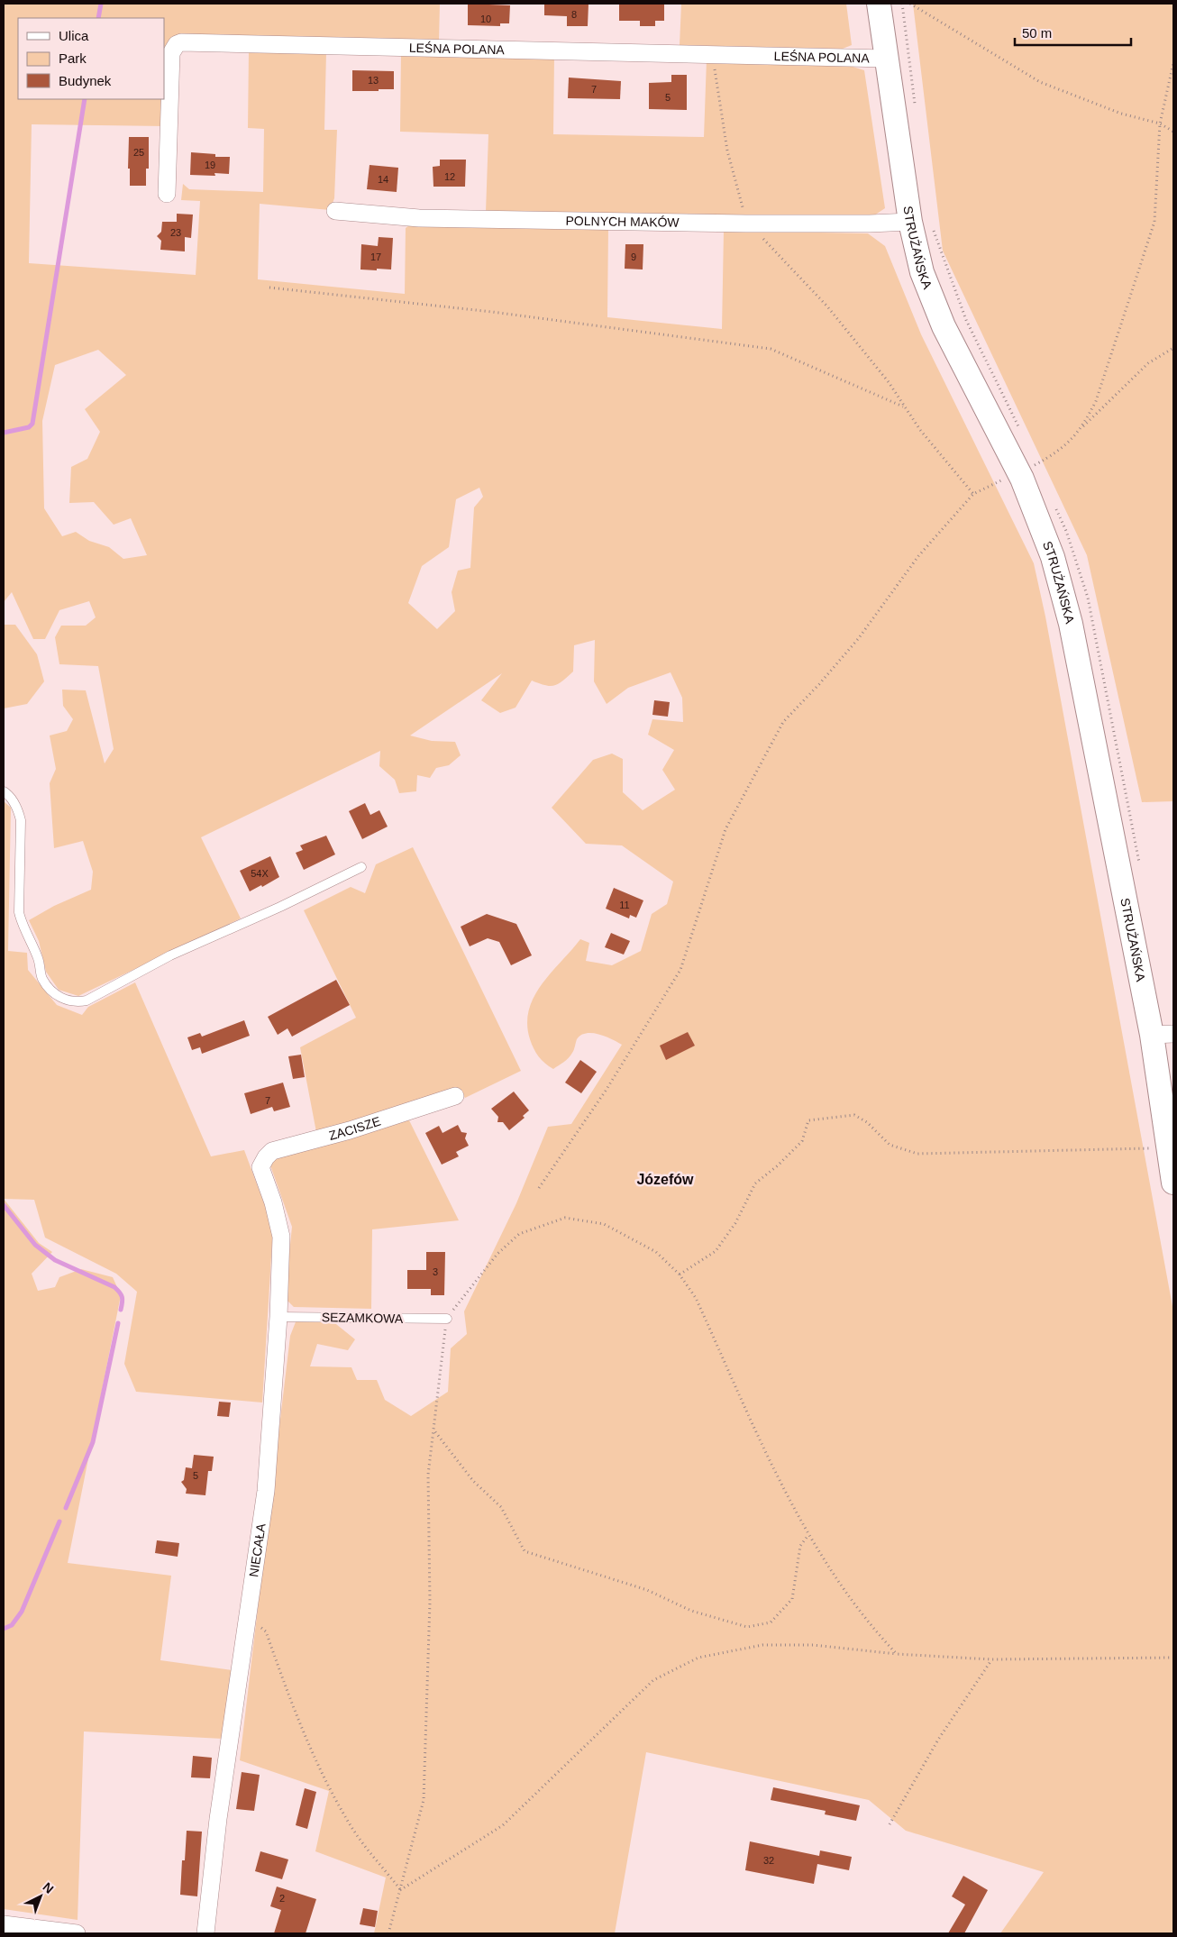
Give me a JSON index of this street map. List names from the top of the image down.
{
  "streets": {
    "main road": ["STRUŻAŃSKA"],
    "street": [
      "LEŚNA POLANA",
      "POLNYCH MAKÓW",
      "ZACISZE",
      "NIECAŁA"
    ],
    "lane": ["SEZAMKOWA"]
  },
  "crossings": [
    ["LEŚNA POLANA", "STRUŻAŃSKA"],
    ["POLNYCH MAKÓW", "STRUŻAŃSKA"],
    ["ZACISZE", "NIECAŁA"],
    ["SEZAMKOWA", "NIECAŁA"]
  ],
  "districts": ["Józefów"],
  "house_numbers": [
    "8",
    "10",
    "13",
    "7",
    "5",
    "25",
    "19",
    "12",
    "14",
    "23",
    "17",
    "9",
    "54X",
    "11",
    "7",
    "3",
    "5",
    "32",
    "2"
  ],
  "legend": ["Ulica", "Park", "Budynek"],
  "scale_bar": "50 m",
  "north": "top right"
}
